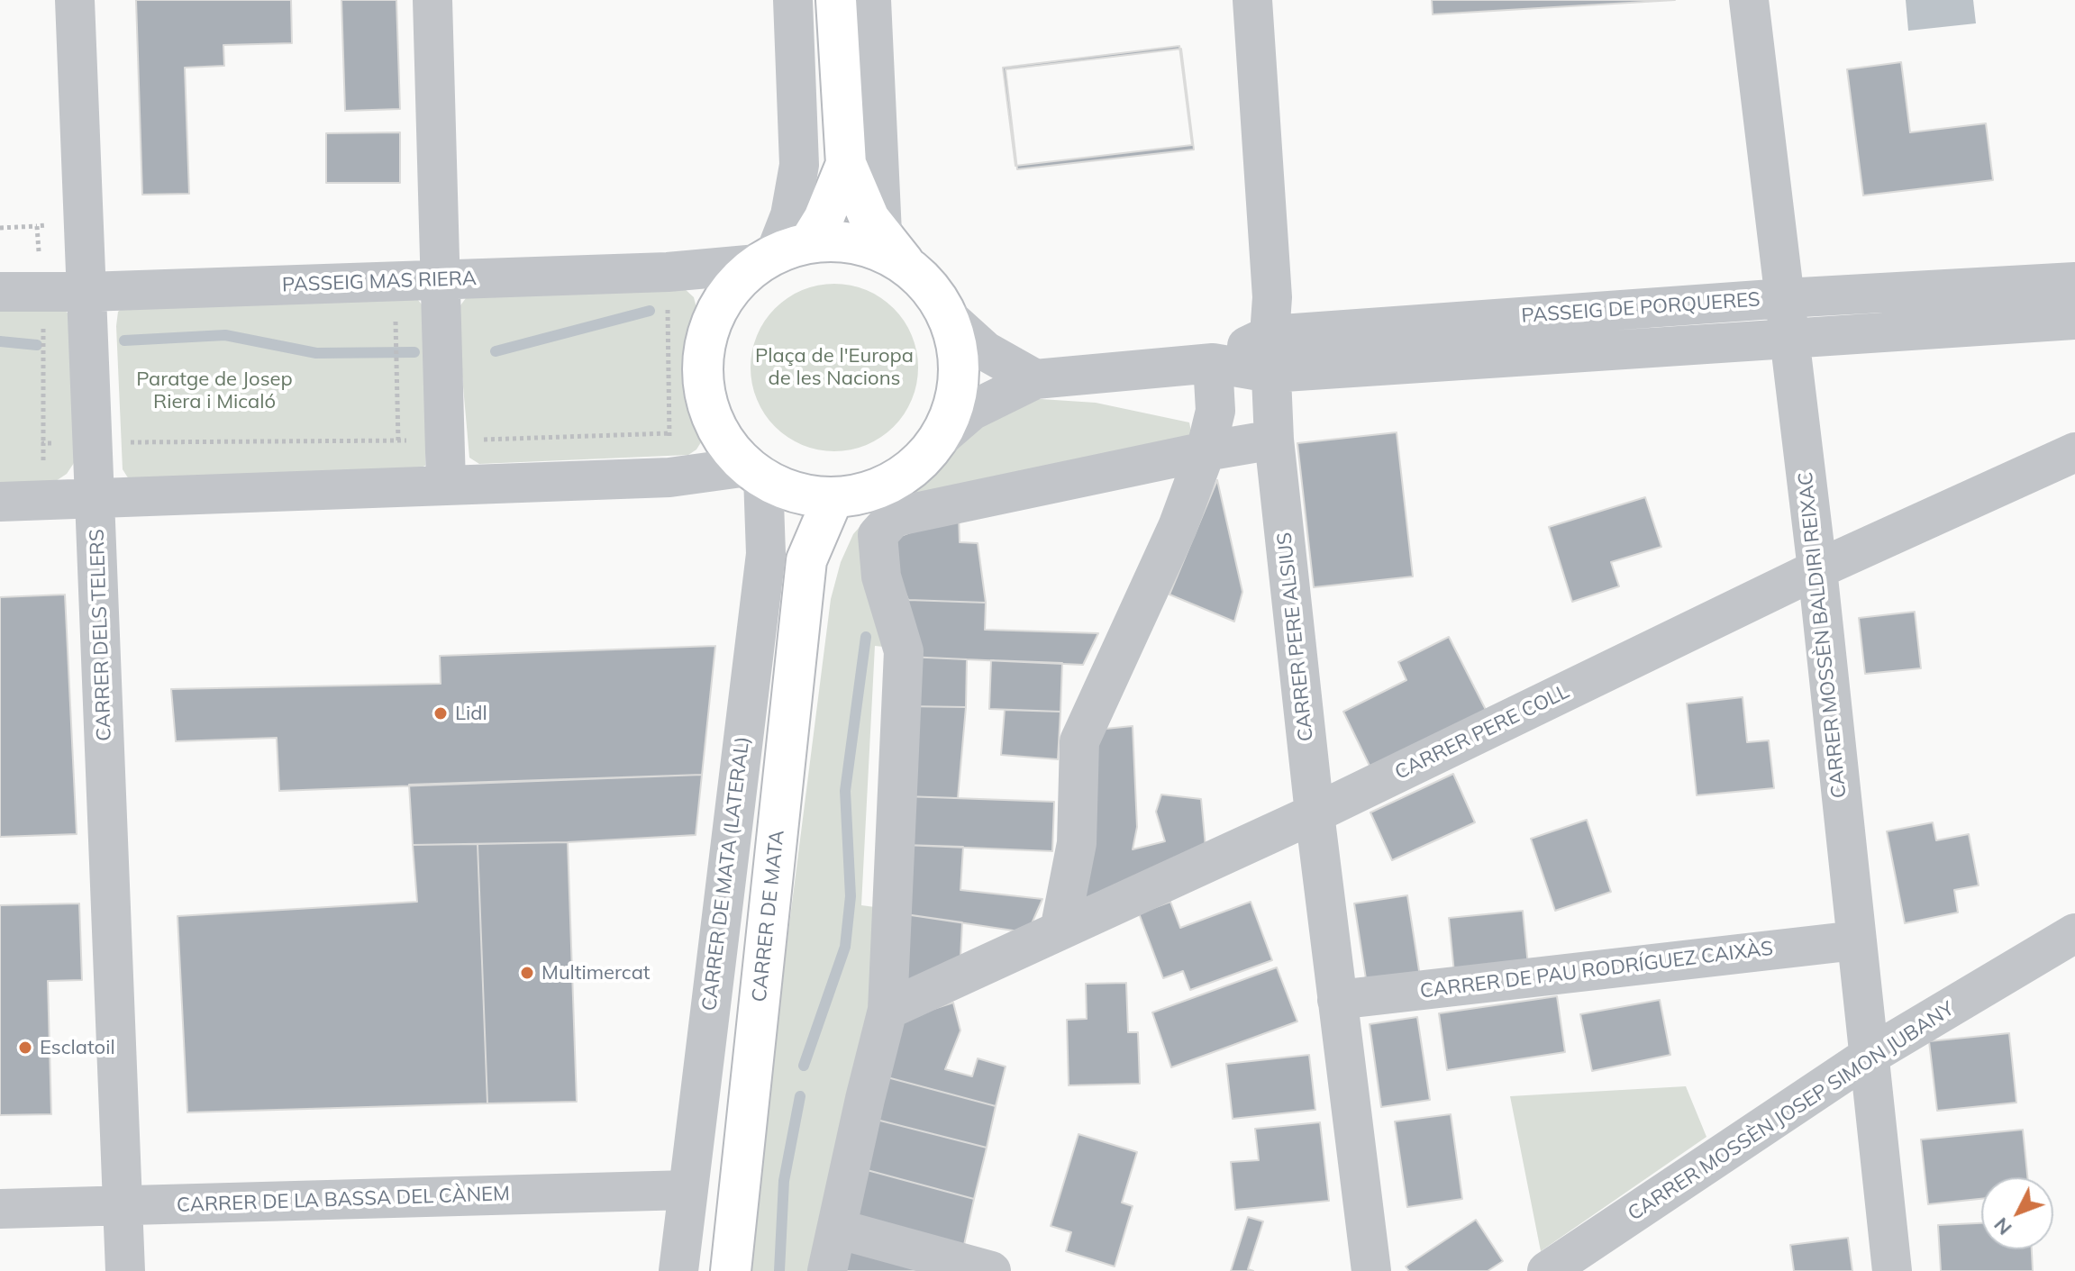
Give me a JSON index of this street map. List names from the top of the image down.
{
  "streets": {
    "main road": ["CARRER DE MATA"],
    "street": [
      "PASSEIG MAS RIERA",
      "PASSEIG DE PORQUERES",
      "CARRER DELS TELERS",
      "CARRER MOSSÈN BALDIRI REIXAC",
      "CARRER PERE ALSIUS",
      "CARRER PERE COLL",
      "CARRER DE MATA (LATERAL)",
      "CARRER DE PAU RODRÍGUEZ CAIXÀS",
      "CARRER MOSSÈN JOSEP SIMON JUBANY",
      "CARRER DE LA BASSA DEL CÀNEM"
    ]
  },
  "crossings": [
    ["PASSEIG MAS RIERA", "PASSEIG DE PORQUERES"],
    ["PASSEIG MAS RIERA", "CARRER DELS TELERS"],
    ["PASSEIG MAS RIERA", "CARRER DE MATA (LATERAL)"],
    ["PASSEIG MAS RIERA", "CARRER DE MATA"],
    ["PASSEIG DE PORQUERES", "CARRER MOSSÈN BALDIRI REIXAC"],
    ["PASSEIG DE PORQUERES", "CARRER PERE ALSIUS"],
    ["PASSEIG DE PORQUERES", "CARRER DE MATA (LATERAL)"],
    ["PASSEIG DE PORQUERES", "CARRER DE MATA"],
    ["CARRER DELS TELERS", "CARRER DE LA BASSA DEL CÀNEM"],
    ["CARRER MOSSÈN BALDIRI REIXAC", "CARRER PERE COLL"],
    ["CARRER MOSSÈN BALDIRI REIXAC", "CARRER DE PAU RODRÍGUEZ CAIXÀS"],
    ["CARRER MOSSÈN BALDIRI REIXAC", "CARRER MOSSÈN JOSEP SIMON JUBANY"],
    ["CARRER PERE ALSIUS", "CARRER PERE COLL"],
    ["CARRER PERE ALSIUS", "CARRER DE PAU RODRÍGUEZ CAIXÀS"],
    ["CARRER DE MATA (LATERAL)", "CARRER DE MATA"],
    ["CARRER DE MATA (LATERAL)", "CARRER DE LA BASSA DEL CÀNEM"]
  ],
  "parks": ["Plaça de l'Europa de les Nacions", "Paratge de Josep Riera i Micaló"],
  "places": ["Lidl", "Multimercat", "Esclatoil"],
  "north": "bottom left"
}
